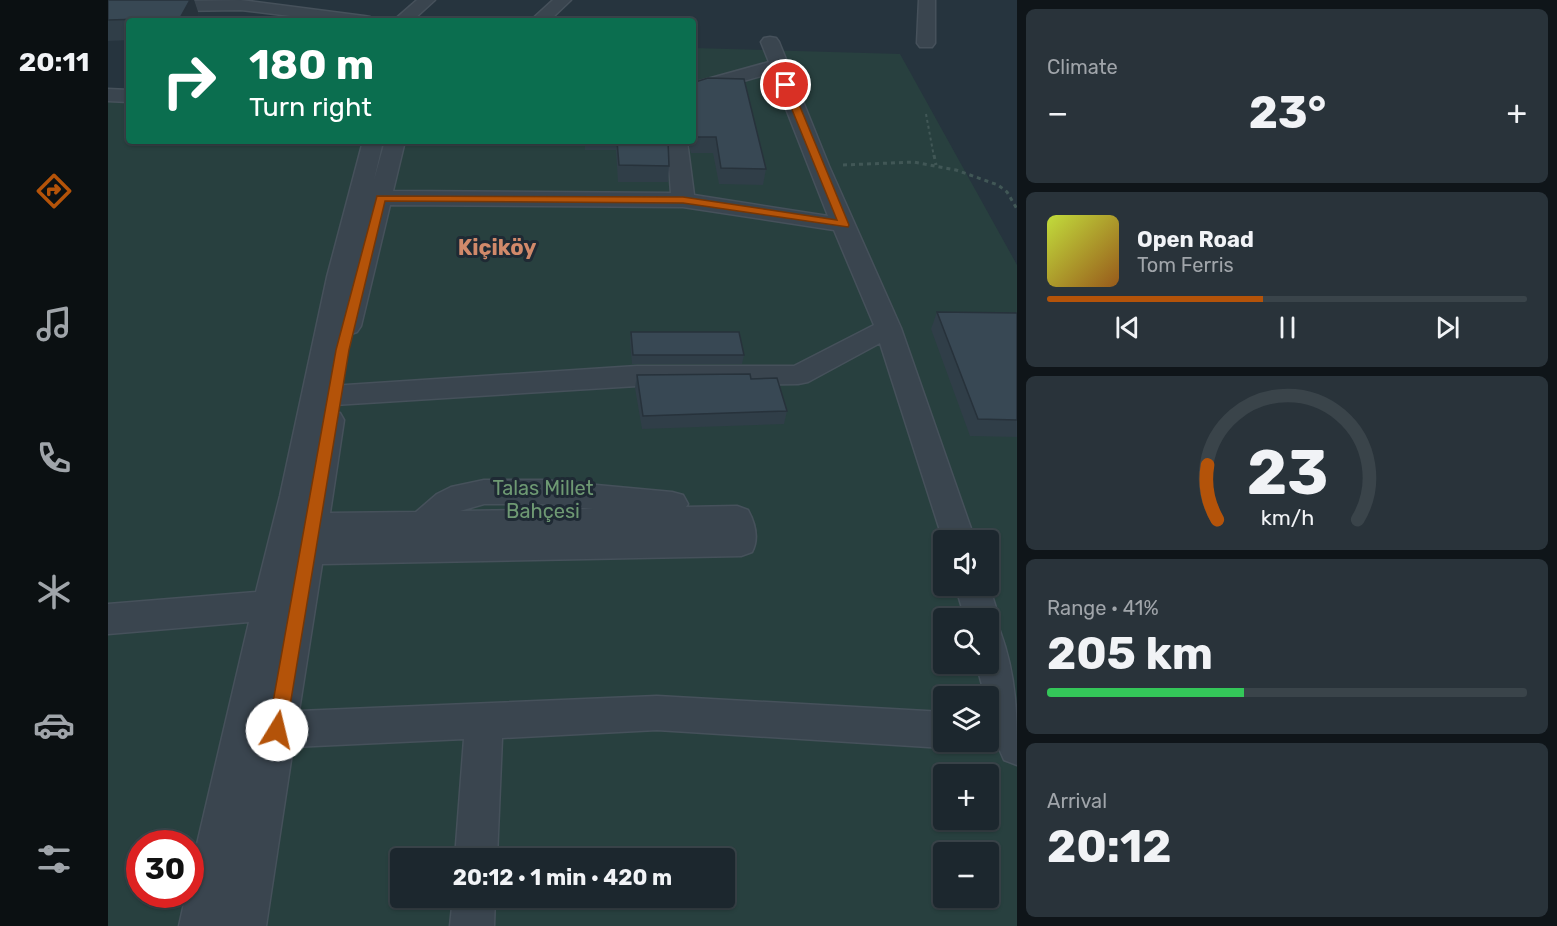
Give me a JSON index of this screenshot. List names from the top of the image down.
{
  "districts": ["Kiçiköy"],
  "parks": ["Talas Millet Bahçesi"],
  "page": {
    "tabs": "20:11",
    "tile": [
      "Climate",
      ["Range · 41%", "205 km"],
      ["Arrival", "20:12"]
    ],
    "turn": ["180 m", "Turn right"],
    "heat": ["−", "23°", "+"],
    "song": ["Open Road", "Tom Ferris"],
    "map_buttons": ["+", "−"],
    "limit": "30",
    "trip": "20:12 · 1 min · 420 m",
    "gauge": ["23", "km/h"]
  }
}
